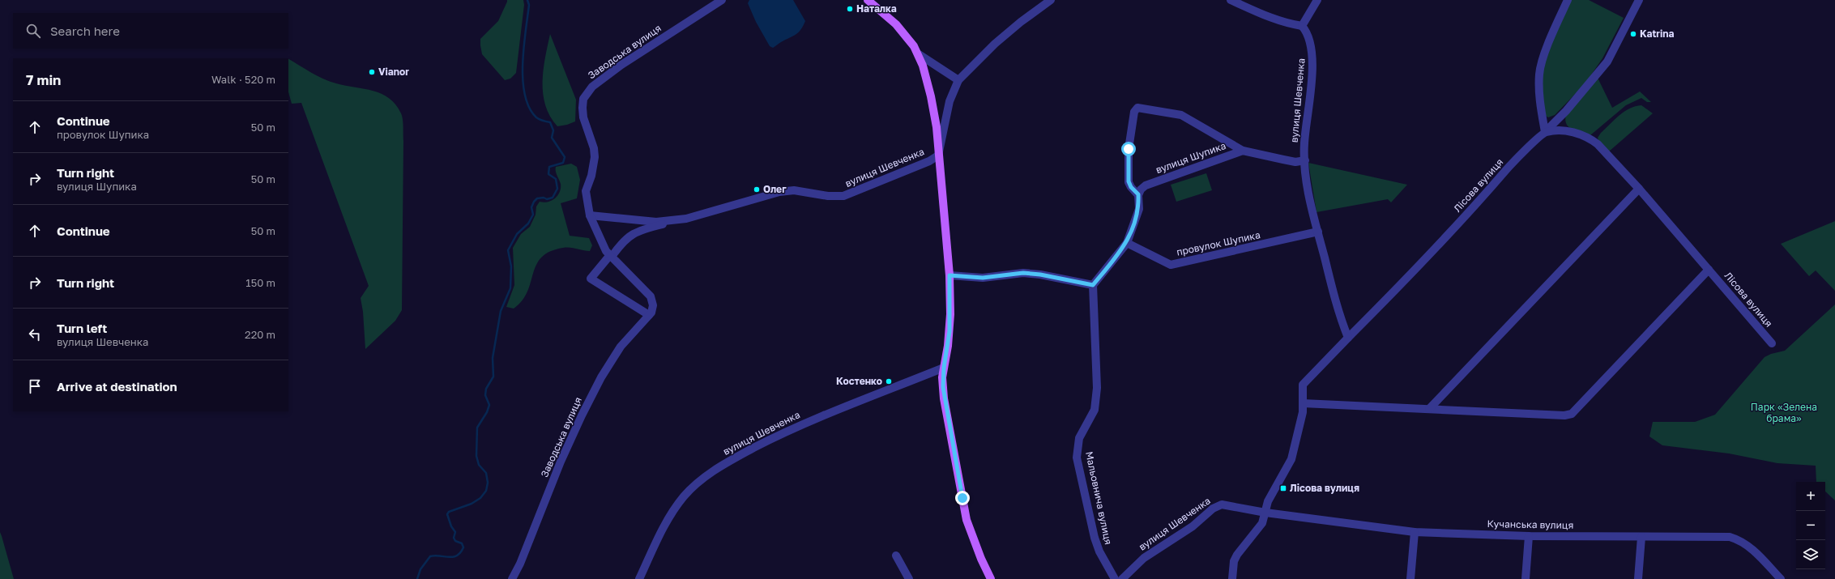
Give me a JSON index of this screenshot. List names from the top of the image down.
{
  "streets": {
    "main road": ["вулиця Шевченка"],
    "street": [
      "Заводська вулиця",
      "вулиця Шупика",
      "Лісова вулиця",
      "провулок Шупика",
      "Мальовнича вулиця",
      "Кучанська вулиця"
    ]
  },
  "crossings": [
    ["Заводська вулиця", "вулиця Шевченка"],
    ["вулиця Шевченка", "Лісова вулиця"],
    ["вулиця Шевченка", "провулок Шупика"],
    ["вулиця Шевченка", "Кучанська вулиця"],
    ["Лісова вулиця", "Кучанська вулиця"]
  ],
  "parks": ["Парк «Зелена брама»"],
  "places": {
    "other": [
      "Наталка",
      "Katrina",
      "Vianor",
      "Олег",
      "Костенко"
    ],
    "transit": ["Лісова вулиця"]
  },
  "page": {
    "search": "Search here",
    "heading": ["7 min", "Walk · 520 m"],
    "list": [
      ["Continue", "провулок Шупика", "50 m"],
      ["Turn right", "вулиця Шупика", "50 m"],
      ["Continue", "50 m"],
      ["Turn right", "150 m"],
      ["Turn left", "вулиця Шевченка", "220 m"],
      "Arrive at destination"
    ],
    "map_buttons": ["+", "−"]
  }
}
